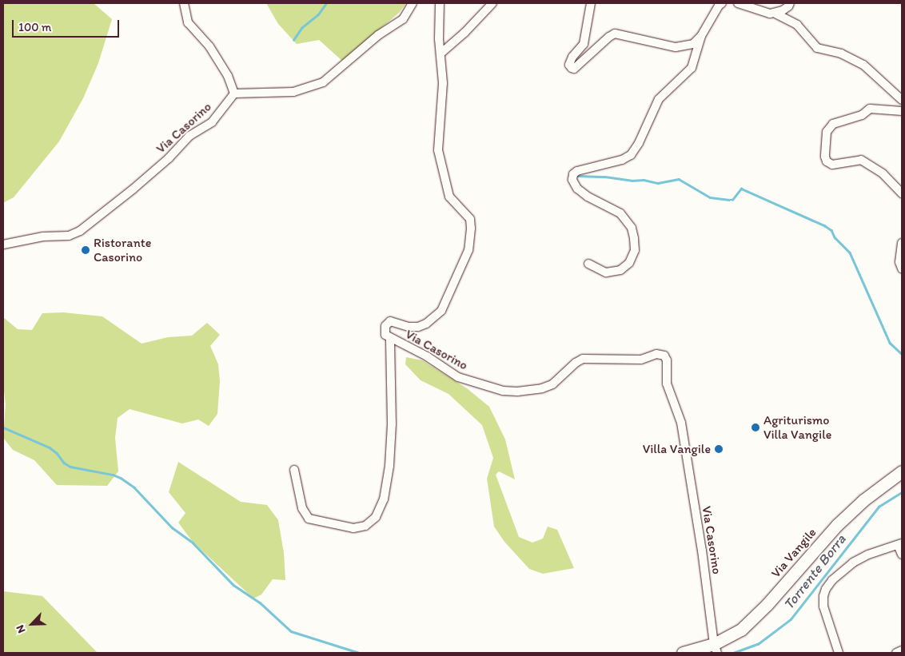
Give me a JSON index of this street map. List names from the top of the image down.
{
  "streets": {
    "street": ["Via Casorino", "Via Vangile"]
  },
  "crossings": [
    ["Via Casorino", "Via Vangile"]
  ],
  "water": ["Torrente Borra"],
  "places": ["Ristorante Casorino", "Agriturismo Villa Vangile", "Villa Vangile"],
  "scale_bar": "100 m",
  "north": "bottom left"
}
